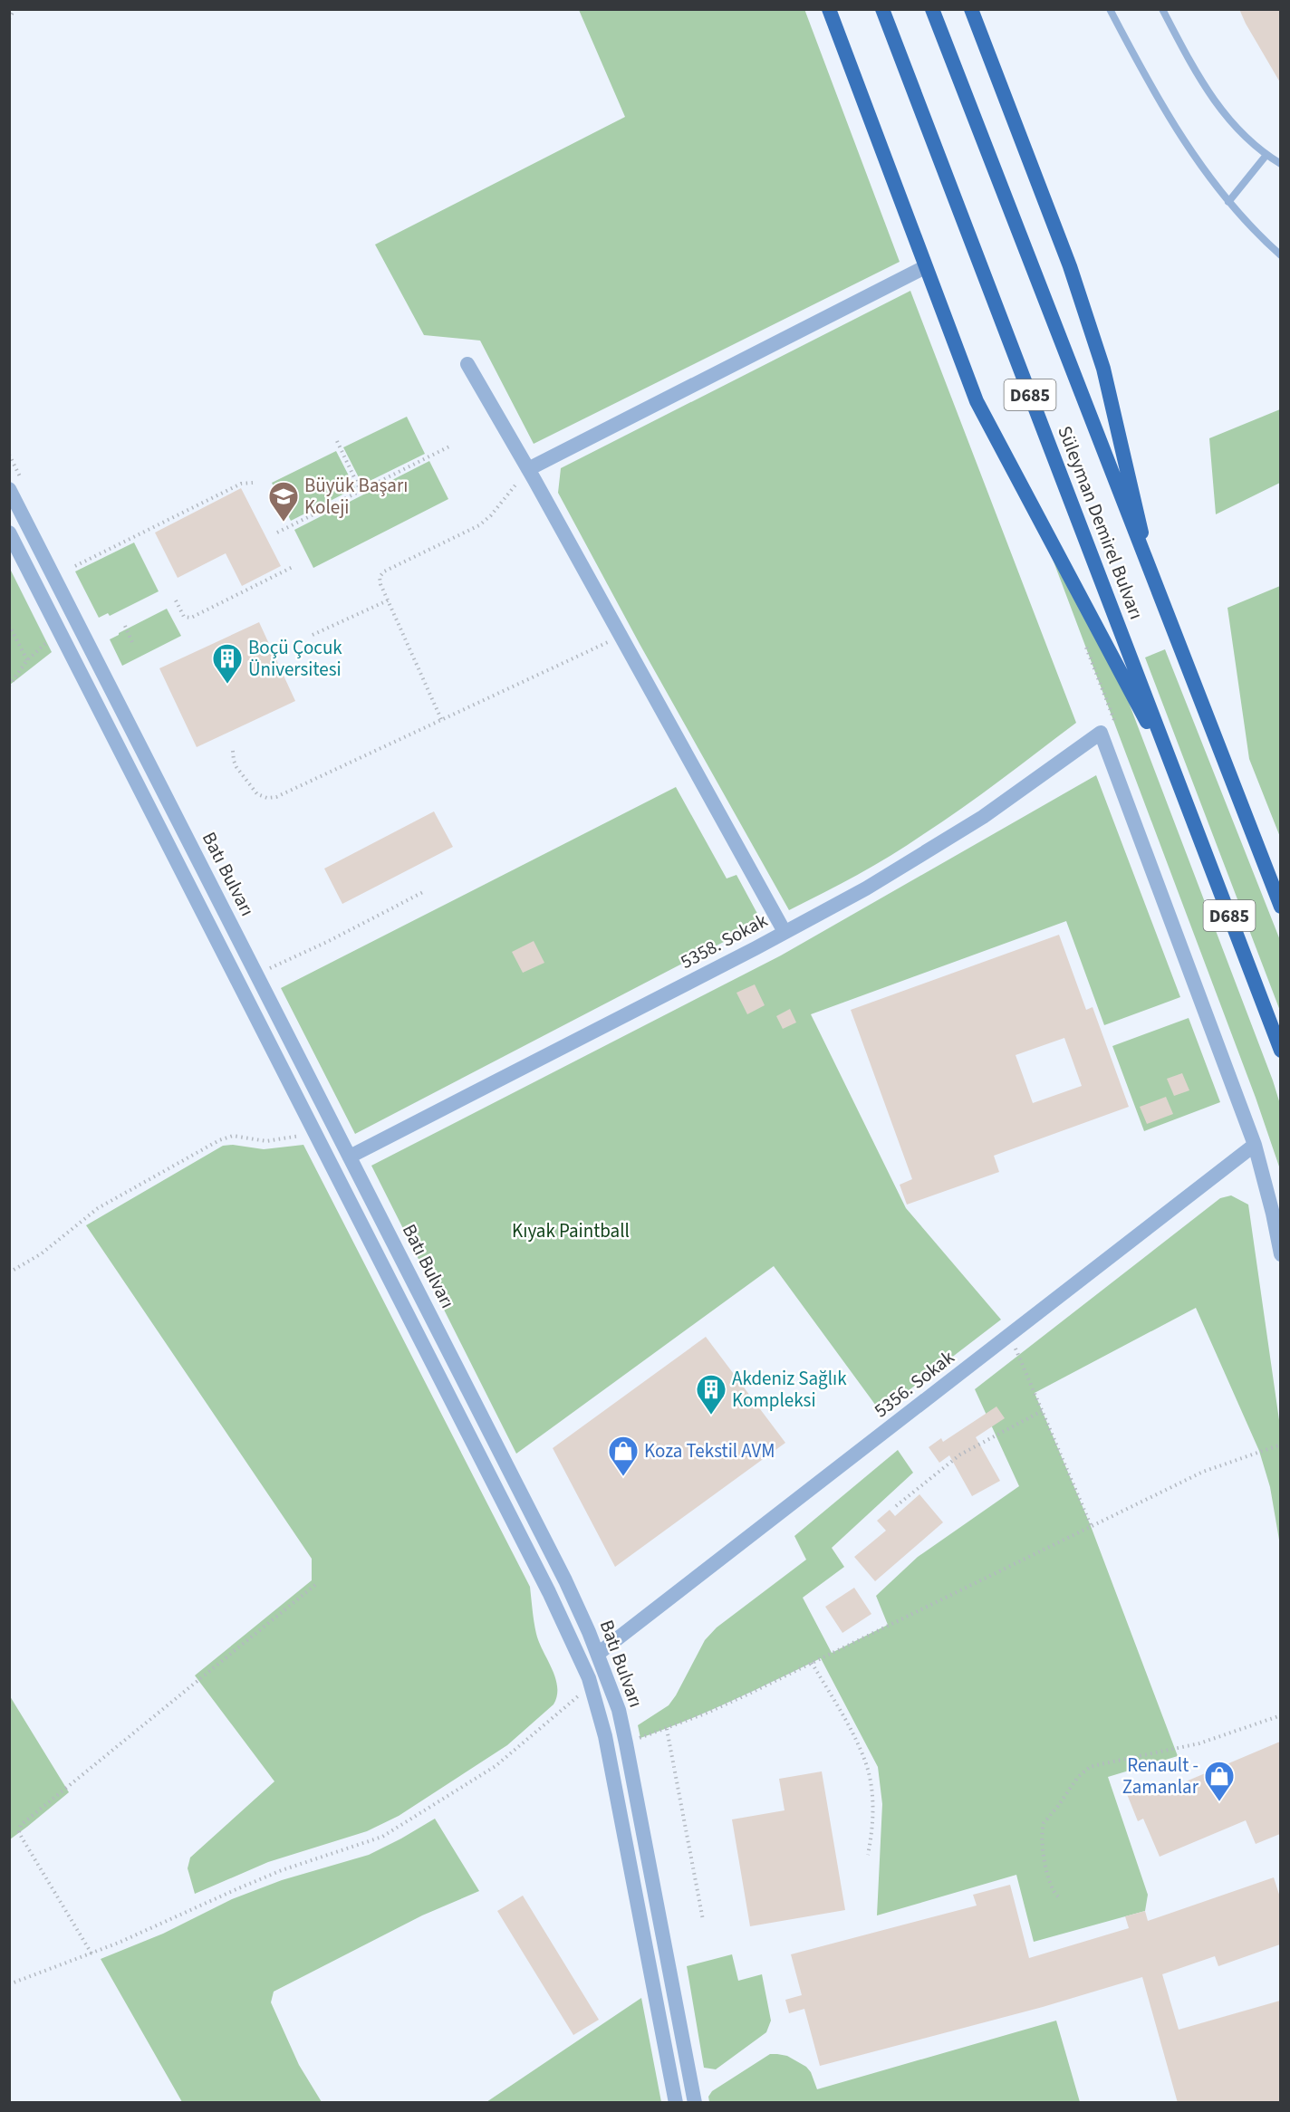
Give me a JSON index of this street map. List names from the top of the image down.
{
  "streets": {
    "highway": ["D685", "Süleyman Demirel Bulvarı"],
    "street": ["Batı Bulvarı", "5358. Sokak", "5356. Sokak"]
  },
  "crossings": [
    ["Batı Bulvarı", "5358. Sokak"],
    ["Batı Bulvarı", "5356. Sokak"],
    ["5358. Sokak", "5356. Sokak"]
  ],
  "parks": ["Kıyak Paintball"],
  "places": {
    "school or university": ["Büyük Başarı Koleji"],
    "building": ["Boçü Çocuk Üniversitesi", "Akdeniz Sağlık Kompleksi"],
    "shop": ["Koza Tekstil AVM", "Renault - Zamanlar"]
  }
}
